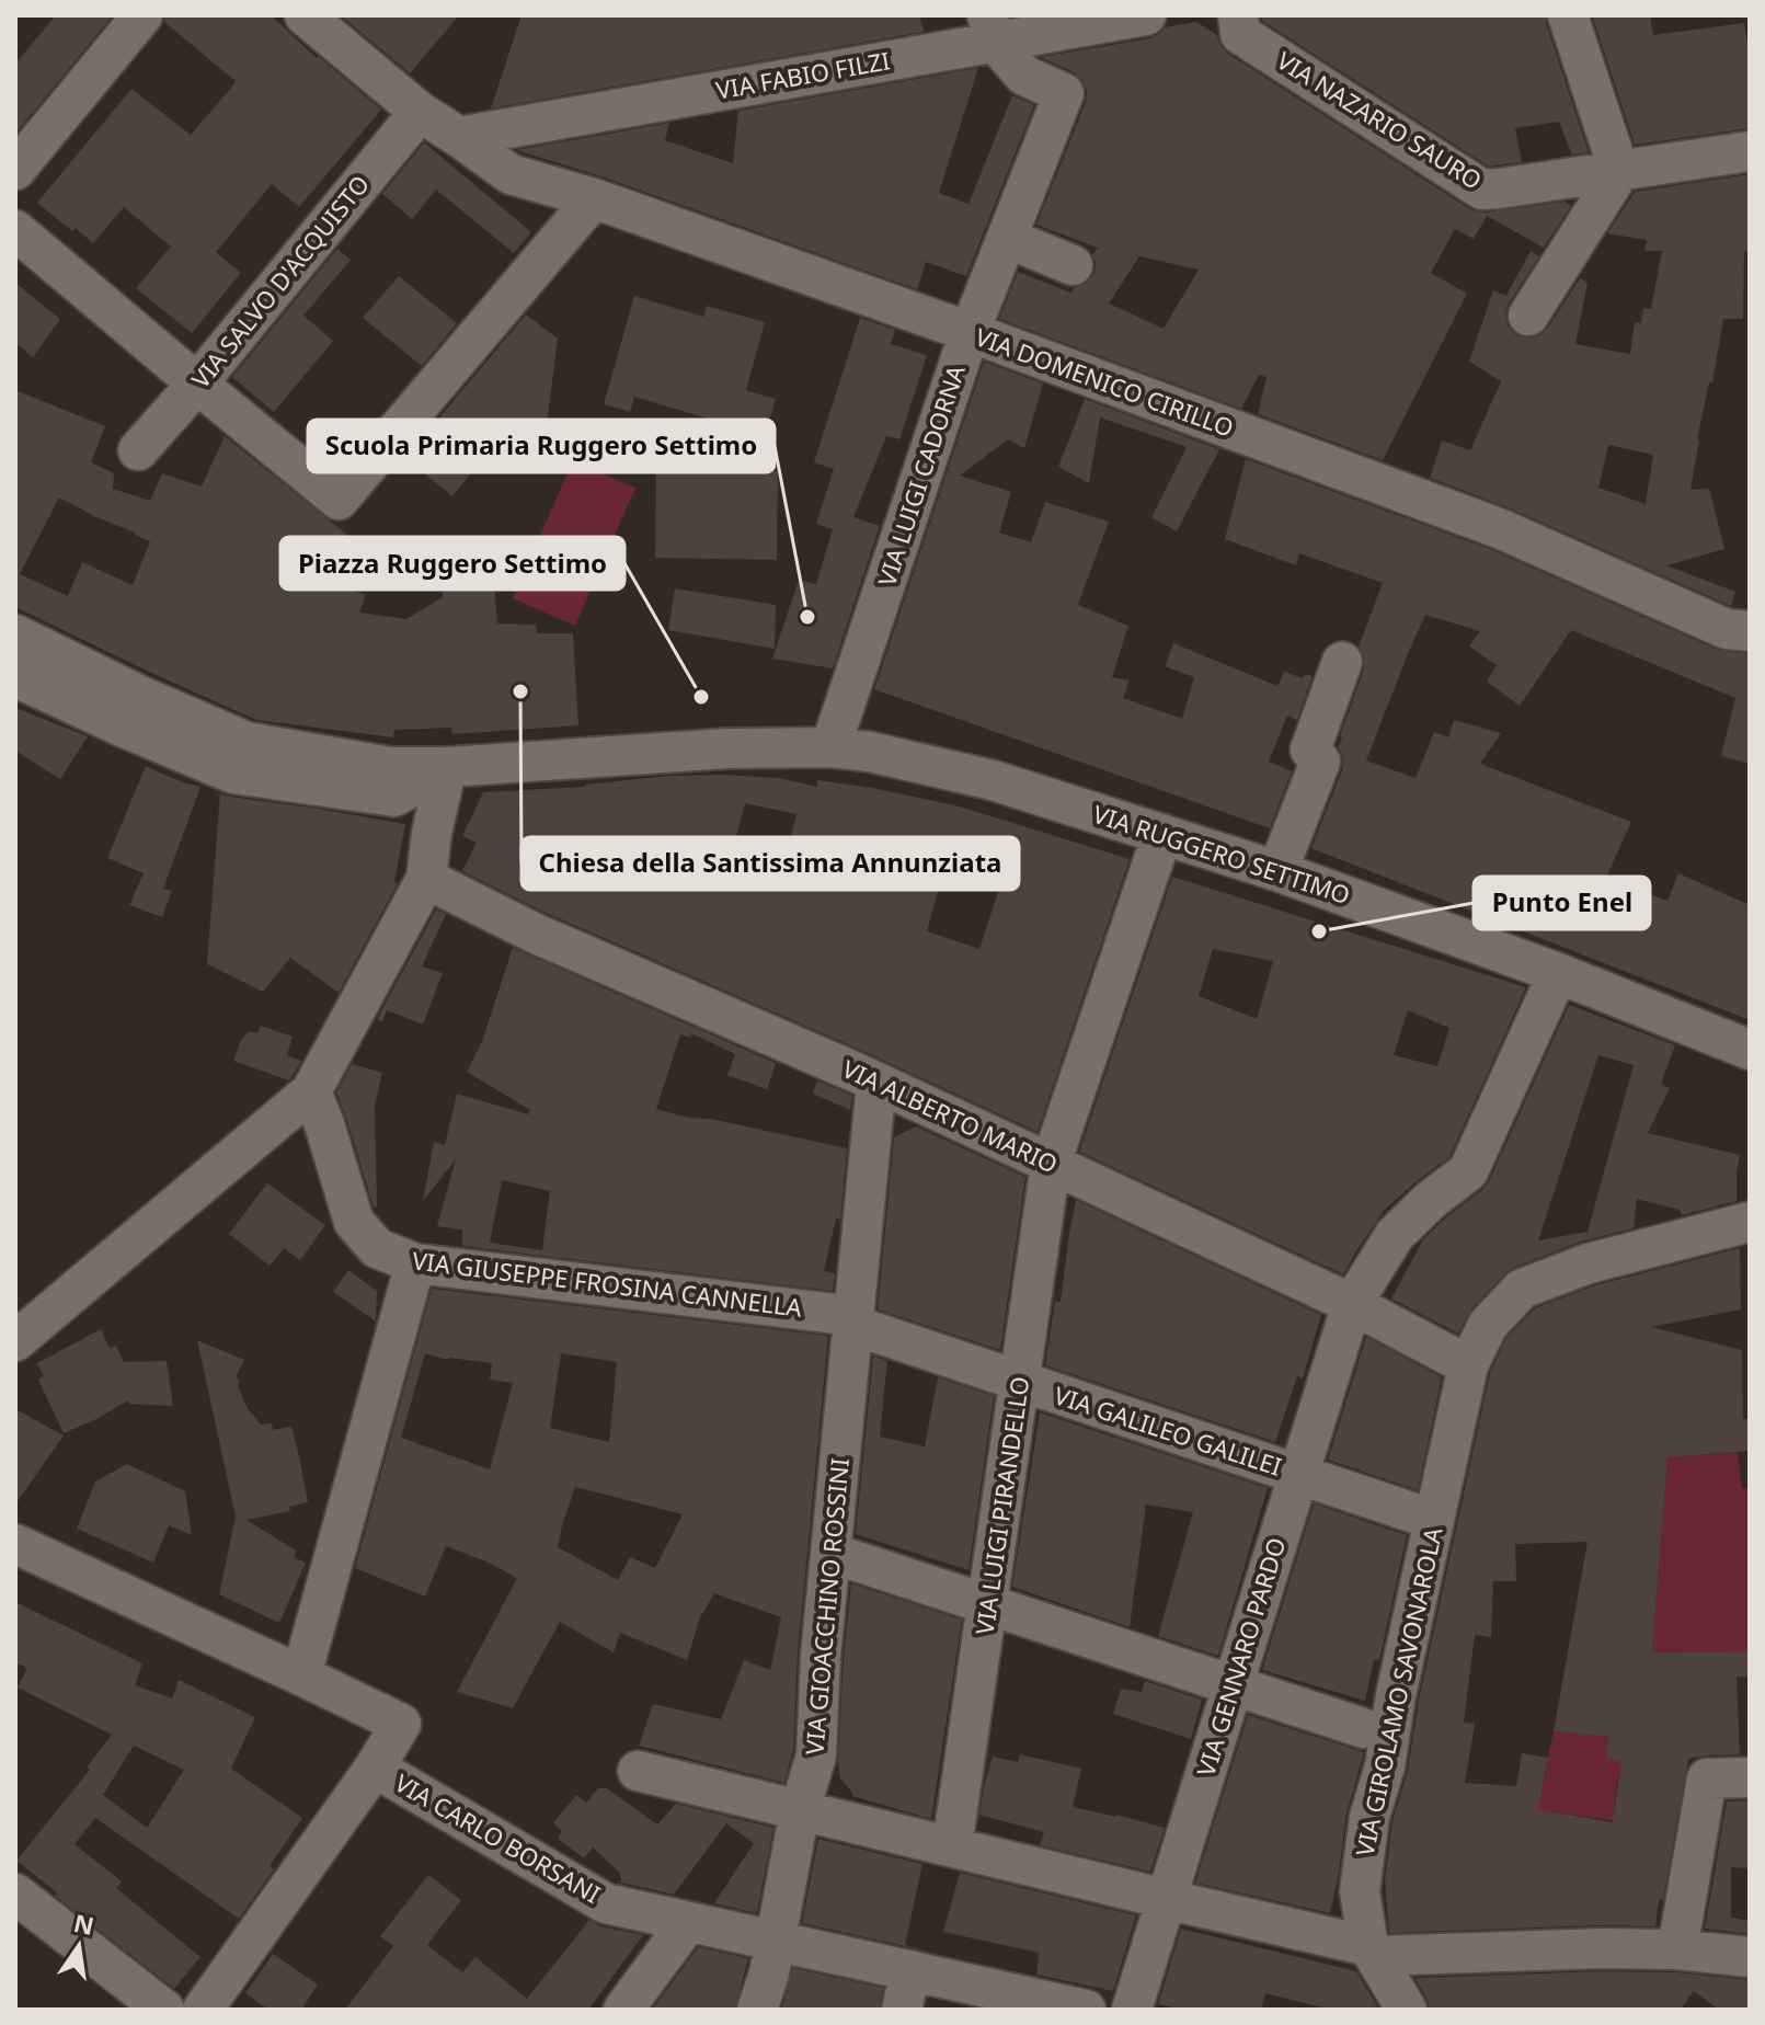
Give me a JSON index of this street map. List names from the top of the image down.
{
  "streets": {
    "street": [
      "VIA FABIO FILZI",
      "VIA NAZARIO SAURO",
      "VIA SALVO D'ACQUISTO",
      "VIA DOMENICO CIRILLO",
      "VIA LUIGI CADORNA",
      "VIA RUGGERO SETTIMO",
      "VIA ALBERTO MARIO",
      "VIA GIUSEPPE FROSINA CANNELLA",
      "VIA GALILEO GALILEI",
      "VIA LUIGI PIRANDELLO",
      "VIA GIOACCHINO ROSSINI",
      "VIA GENNARO PARDO",
      "VIA GIROLAMO SAVONAROLA",
      "VIA CARLO BORSANI"
    ]
  },
  "crossings": [
    ["VIA FABIO FILZI", "VIA DOMENICO CIRILLO"],
    ["VIA FABIO FILZI", "VIA LUIGI CADORNA"],
    ["VIA SALVO D'ACQUISTO", "VIA DOMENICO CIRILLO"],
    ["VIA DOMENICO CIRILLO", "VIA LUIGI CADORNA"],
    ["VIA LUIGI CADORNA", "VIA RUGGERO SETTIMO"],
    ["VIA RUGGERO SETTIMO", "VIA LUIGI PIRANDELLO"],
    ["VIA RUGGERO SETTIMO", "VIA GENNARO PARDO"],
    ["VIA ALBERTO MARIO", "VIA LUIGI PIRANDELLO"],
    ["VIA ALBERTO MARIO", "VIA GIOACCHINO ROSSINI"],
    ["VIA ALBERTO MARIO", "VIA GENNARO PARDO"],
    ["VIA ALBERTO MARIO", "VIA GIROLAMO SAVONAROLA"],
    ["VIA GIUSEPPE FROSINA CANNELLA", "VIA GALILEO GALILEI"],
    ["VIA GIUSEPPE FROSINA CANNELLA", "VIA GIOACCHINO ROSSINI"],
    ["VIA GALILEO GALILEI", "VIA LUIGI PIRANDELLO"],
    ["VIA GALILEO GALILEI", "VIA GIOACCHINO ROSSINI"],
    ["VIA GALILEO GALILEI", "VIA GENNARO PARDO"],
    ["VIA GALILEO GALILEI", "VIA GIROLAMO SAVONAROLA"],
    ["VIA GIOACCHINO ROSSINI", "VIA CARLO BORSANI"]
  ],
  "places": [
    "Scuola Primaria Ruggero Settimo",
    "Chiesa della Santissima Annunziata",
    "Piazza Ruggero Settimo",
    "Punto Enel"
  ],
  "north": "top"
}
